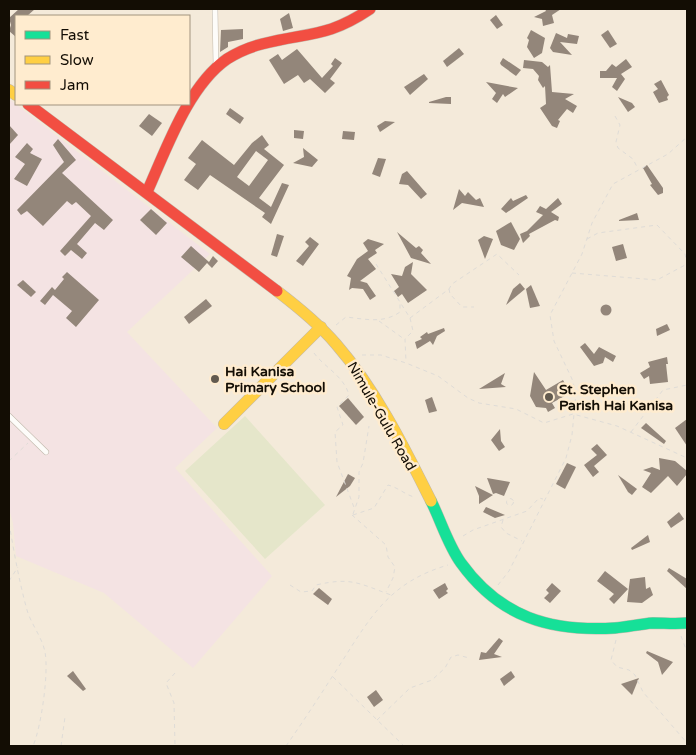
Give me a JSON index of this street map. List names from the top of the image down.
{
  "streets": {
    "main road": ["Nimule-Gulu Road"]
  },
  "places": ["Hai Kanisa Primary School", "St. Stephen Parish Hai Kanisa"],
  "legend": ["Fast", "Slow", "Jam"]
}
